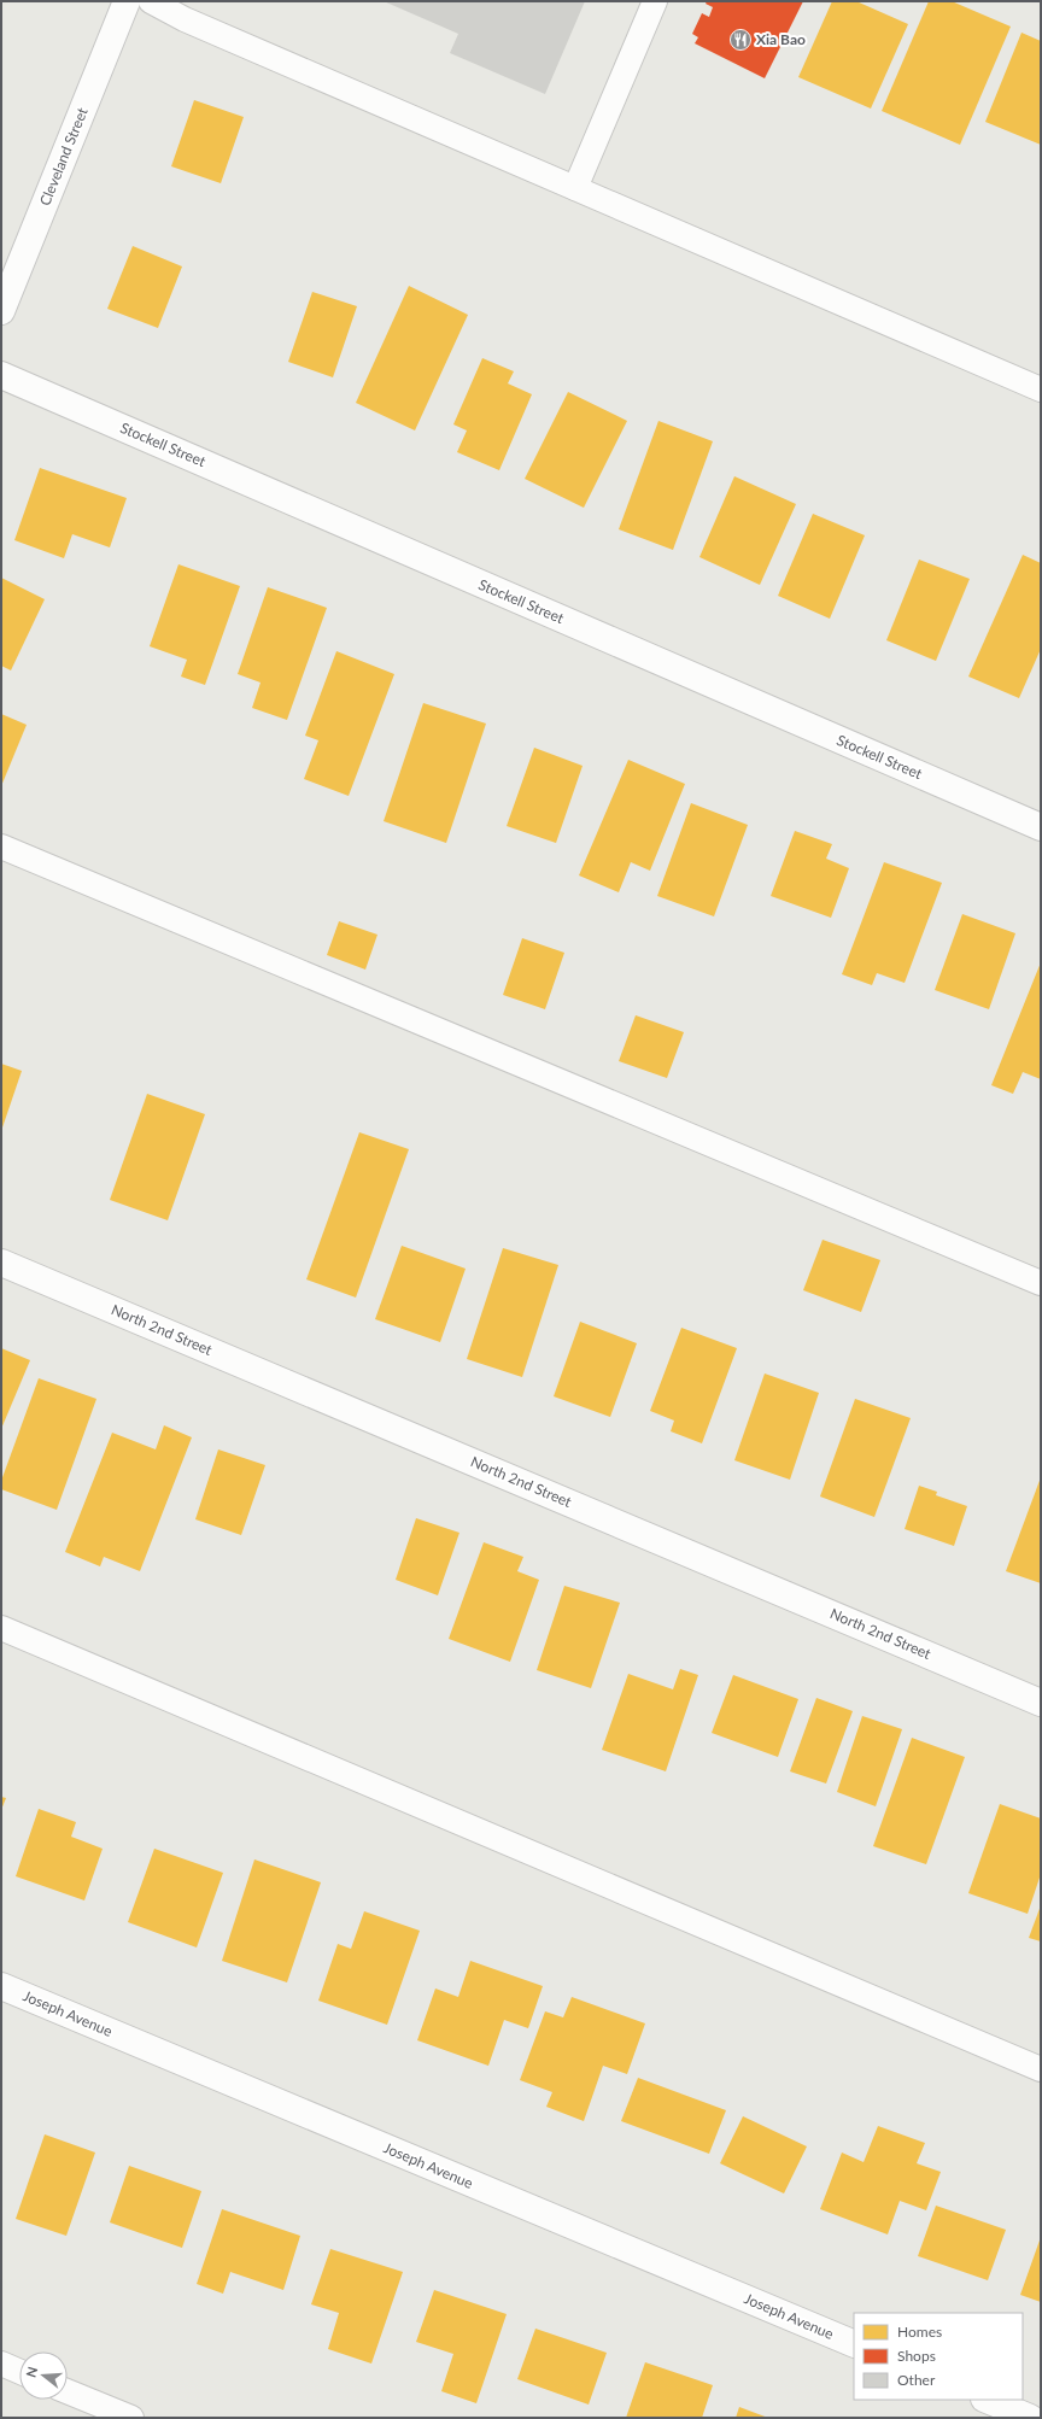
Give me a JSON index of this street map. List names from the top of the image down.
{
  "streets": {
    "street": [
      "Cleveland Street",
      "Stockell Street",
      "North 2nd Street",
      "Joseph Avenue"
    ]
  },
  "places": {
    "restaurant": ["Xia Bao"]
  },
  "legend": ["Homes", "Shops", "Other"],
  "north": "left"
}
